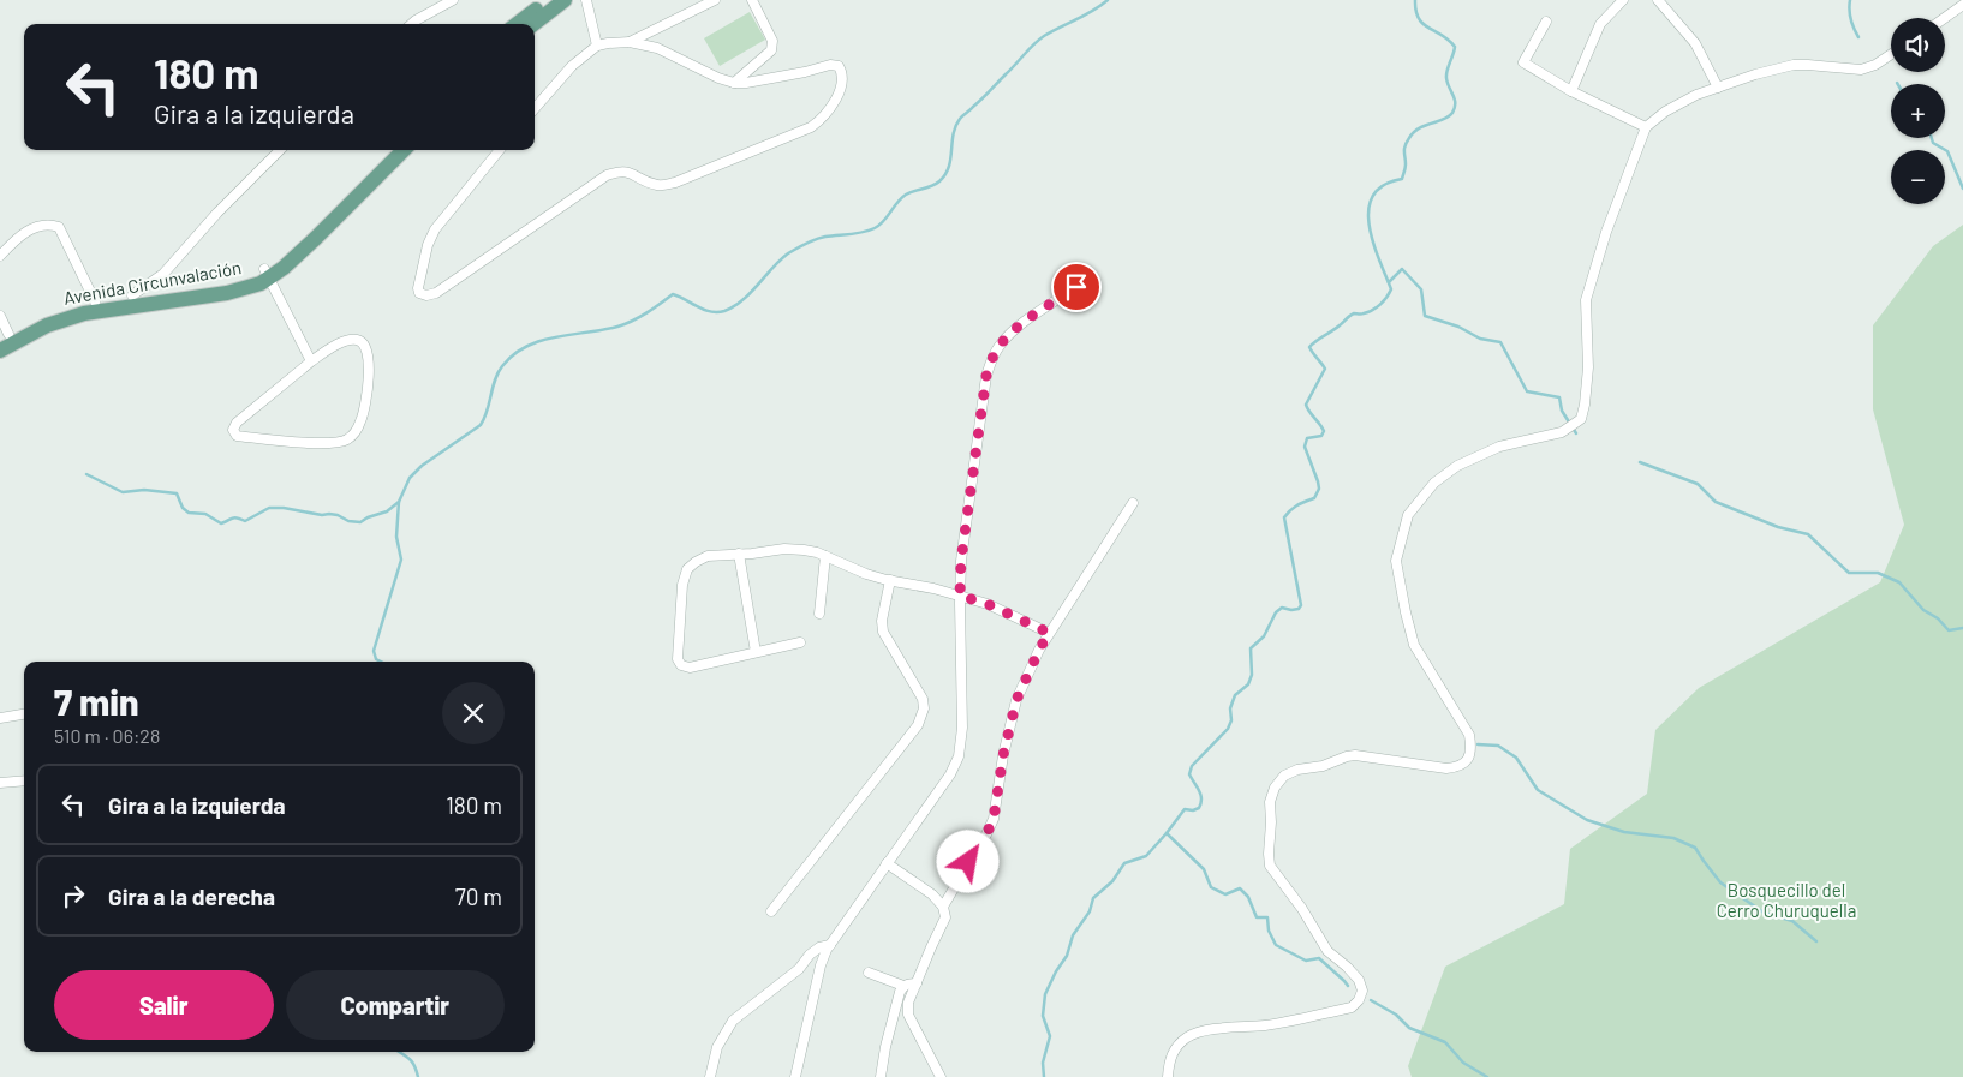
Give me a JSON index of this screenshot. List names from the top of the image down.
{
  "streets": {
    "main road": ["Avenida Circunvalación"]
  },
  "parks": ["Bosquecillo del Cerro Churuquella"],
  "page": {
    "map_buttons": ["+", "−"],
    "turn": ["180 m", "Gira a la izquierda"],
    "heading": ["7 min", "510 m · 06:28"],
    "list": [
      {
        "name": "Gira a la izquierda",
        "value": "180 m"
      },
      {
        "name": "Gira a la derecha",
        "value": "70 m"
      }
    ],
    "buttons": ["Salir", "Compartir"]
  }
}
